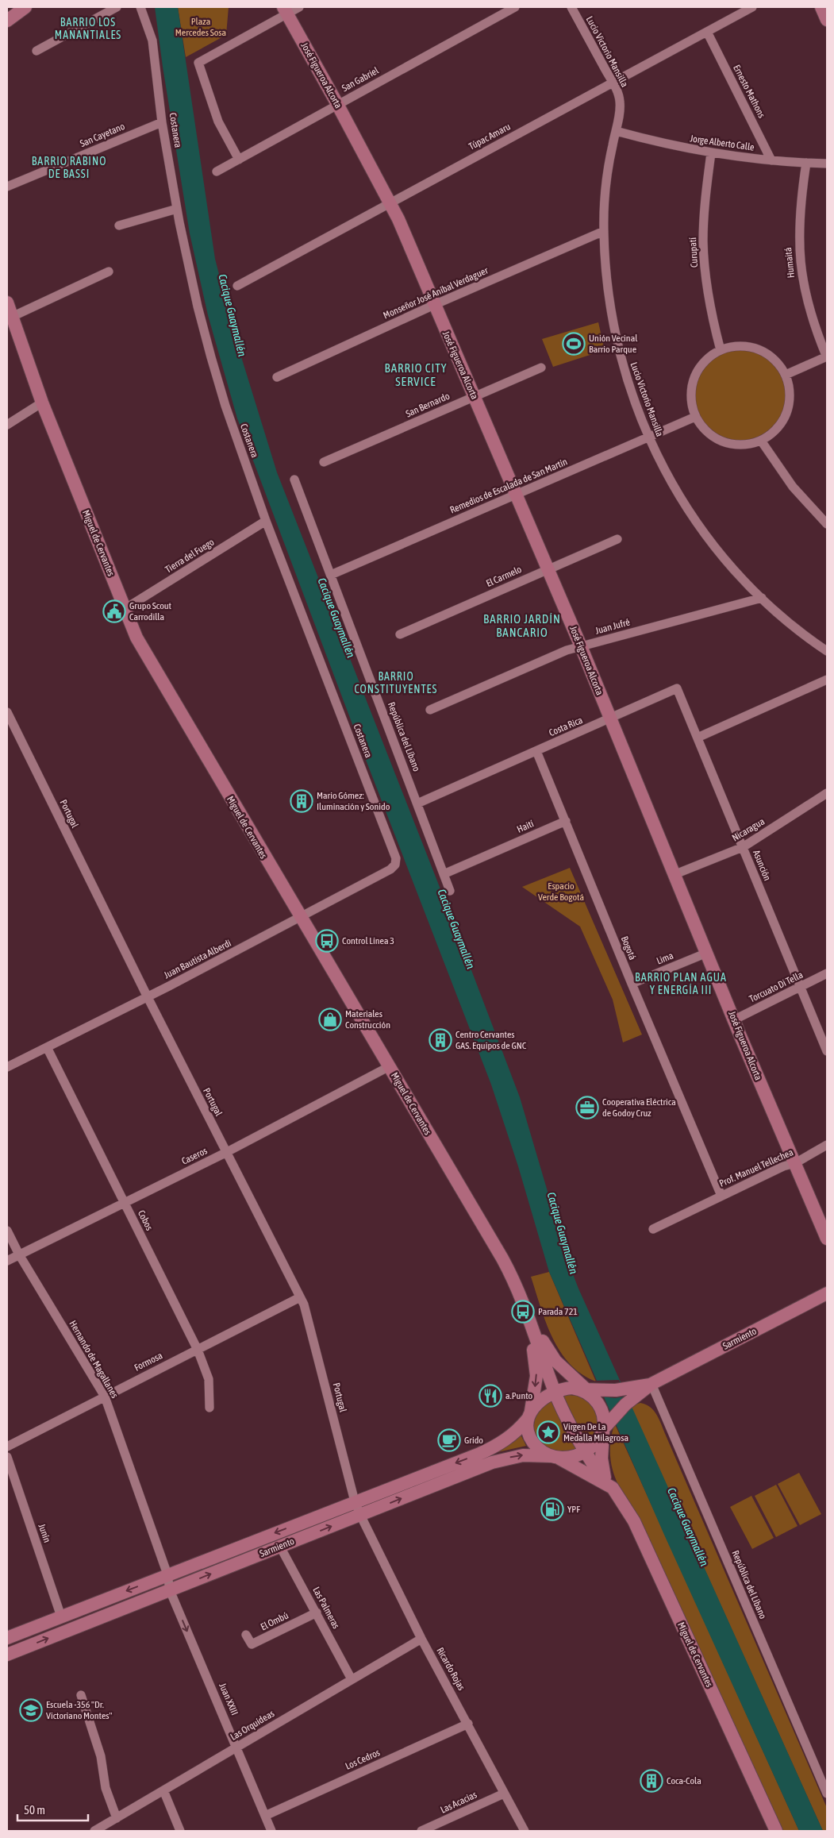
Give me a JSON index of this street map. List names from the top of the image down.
{
  "streets": {
    "main road": ["José Figueroa Alcorta", "Miguel de Cervantes", "Sarmiento"],
    "street": [
      "Lucio Victorio Mansilla",
      "San Gabriel",
      "Ernesto Mathons",
      "Costanera",
      "San Cayetano",
      "Túpac Amaru",
      "Jorge Alberto Calle",
      "Curupatí",
      "Humaitá",
      "Monseñor José Aníbal Verdaguer",
      "San Bernardo",
      "Remedios de Escalada de San Martín",
      "Tierra del Fuego",
      "El Carmelo",
      "Juan Jufré",
      "Costa Rica",
      "República del Líbano",
      "Portugal",
      "Haití",
      "Nicaragua",
      "Asunción",
      "Bogotá",
      "Lima",
      "Juan Bautista Alberdi",
      "Torcuato Di Tella",
      "Caseros",
      "Prof. Manuel Tellechea",
      "Cobos",
      "Hernando de Magallanes",
      "Formosa",
      "Junín",
      "Las Palmeras",
      "El Ombú",
      "Ricardo Rojas",
      "Juan XXIII",
      "Las Orquídeas",
      "Los Cedros",
      "Las Acacias"
    ]
  },
  "crossings": [
    ["Lucio Victorio Mansilla", "Túpac Amaru"],
    ["Lucio Victorio Mansilla", "Jorge Alberto Calle"],
    ["Lucio Victorio Mansilla", "Monseñor José Aníbal Verdaguer"],
    ["Lucio Victorio Mansilla", "Remedios de Escalada de San Martín"],
    ["Lucio Victorio Mansilla", "Juan Jufré"],
    ["José Figueroa Alcorta", "San Gabriel"],
    ["José Figueroa Alcorta", "Túpac Amaru"],
    ["José Figueroa Alcorta", "Monseñor José Aníbal Verdaguer"],
    ["José Figueroa Alcorta", "San Bernardo"],
    ["José Figueroa Alcorta", "Remedios de Escalada de San Martín"],
    ["José Figueroa Alcorta", "El Carmelo"],
    ["José Figueroa Alcorta", "Juan Jufré"],
    ["José Figueroa Alcorta", "Costa Rica"],
    ["José Figueroa Alcorta", "Nicaragua"],
    ["José Figueroa Alcorta", "Lima"],
    ["José Figueroa Alcorta", "Torcuato Di Tella"],
    ["José Figueroa Alcorta", "Prof. Manuel Tellechea"],
    ["Ernesto Mathons", "Túpac Amaru"],
    ["Ernesto Mathons", "Jorge Alberto Calle"],
    ["Costanera", "San Cayetano"],
    ["Costanera", "Tierra del Fuego"],
    ["Costanera", "Juan Bautista Alberdi"],
    ["Jorge Alberto Calle", "Curupatí"],
    ["Jorge Alberto Calle", "Humaitá"],
    ["Curupatí", "Remedios de Escalada de San Martín"],
    ["Remedios de Escalada de San Martín", "República del Líbano"],
    ["Miguel de Cervantes", "Tierra del Fuego"],
    ["Miguel de Cervantes", "Juan Bautista Alberdi"],
    ["Miguel de Cervantes", "Caseros"],
    ["Miguel de Cervantes", "Sarmiento"],
    ["Costa Rica", "República del Líbano"],
    ["Costa Rica", "Asunción"],
    ["Costa Rica", "Bogotá"],
    ["República del Líbano", "Haití"],
    ["República del Líbano", "Sarmiento"],
    ["Portugal", "Juan Bautista Alberdi"],
    ["Portugal", "Caseros"],
    ["Portugal", "Sarmiento"],
    ["Portugal", "Formosa"],
    ["Portugal", "Ricardo Rojas"],
    ["Haití", "Bogotá"],
    ["Nicaragua", "Asunción"],
    ["Asunción", "Torcuato Di Tella"],
    ["Bogotá", "Lima"],
    ["Bogotá", "Prof. Manuel Tellechea"],
    ["Juan Bautista Alberdi", "Cobos"],
    ["Caseros", "Cobos"],
    ["Caseros", "Hernando de Magallanes"],
    ["Cobos", "Formosa"],
    ["Sarmiento", "Hernando de Magallanes"],
    ["Sarmiento", "Junín"],
    ["Sarmiento", "Las Palmeras"],
    ["Sarmiento", "Ricardo Rojas"],
    ["Sarmiento", "Juan XXIII"],
    ["Hernando de Magallanes", "Formosa"],
    ["Hernando de Magallanes", "Juan XXIII"],
    ["Las Palmeras", "El Ombú"],
    ["Las Palmeras", "Las Orquídeas"],
    ["Ricardo Rojas", "Las Orquídeas"],
    ["Ricardo Rojas", "Los Cedros"],
    ["Ricardo Rojas", "Las Acacias"],
    ["Juan XXIII", "Las Orquídeas"],
    ["Juan XXIII", "Los Cedros"]
  ],
  "one_way": ["Juan XXIII"],
  "districts": [
    "BARRIO LOS MANANTIALES",
    "BARRIO RABINO DE BASSI",
    "BARRIO CITY SERVICE",
    "BARRIO JARDÍN BANCARIO",
    "BARRIO CONSTITUYENTES",
    "BARRIO PLAN AGUA Y ENERGÍA III"
  ],
  "water": ["Cacique Guaymallén"],
  "parks": ["Plaza Mercedes Sosa", "Espacio Verde Bogotá"],
  "places": {
    "sports": ["Unión Vecinal Barrio Parque"],
    "public building": ["Grupo Scout Carrodilla"],
    "building": ["Mario Gómez: Iluminación y Sonido", "Centro Cervantes GAS. Equipos de GNC", "Coca-Cola"],
    "bus stop": ["Control Línea 3", "Parada 721"],
    "shop": ["Materiales Construcción"],
    "office": ["Cooperativa Eléctrica de Godoy Cruz"],
    "restaurant": ["a.Punto"],
    "place": ["Virgen De La Medalla Milagrosa"],
    "cafe": ["Grido"],
    "fuel station": ["YPF"],
    "school or university": ["Escuela -356 \"Dr. Victoriano Montes\""]
  },
  "scale_bar": "50 m"
}
